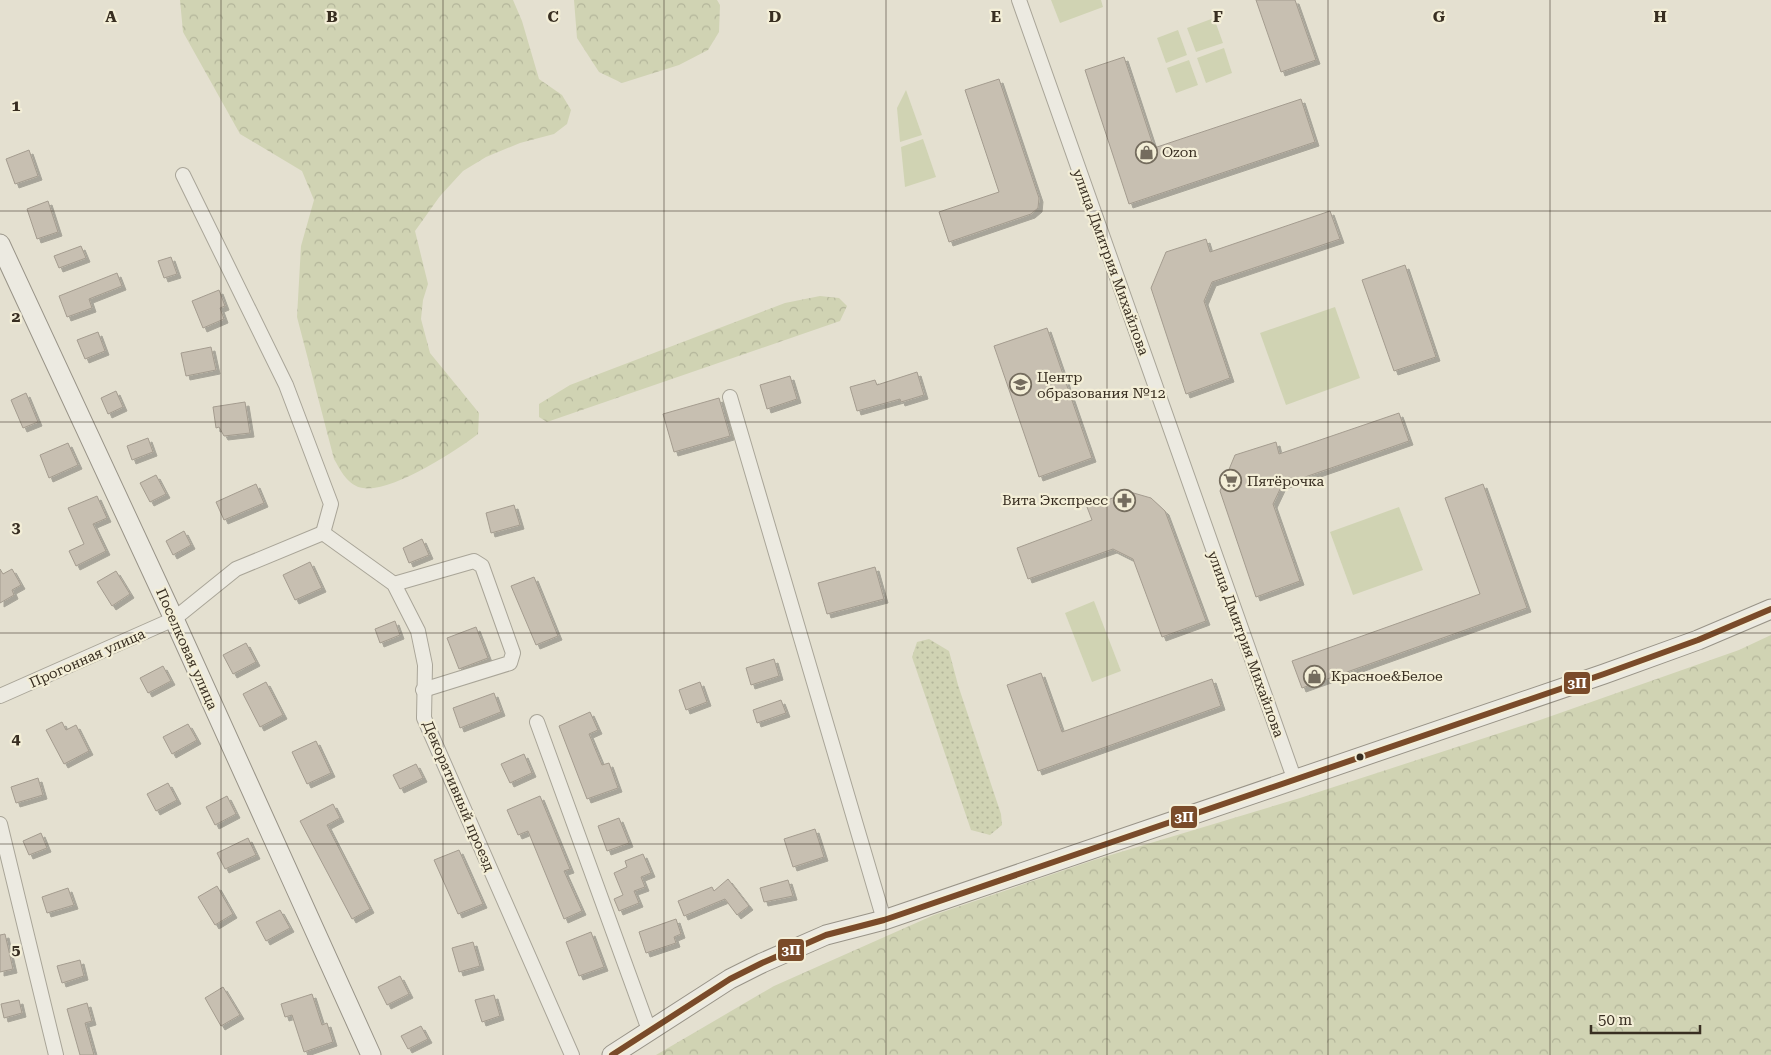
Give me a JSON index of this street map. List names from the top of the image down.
{
  "streets": {
    "street": [
      "улица Дмитрия Михайлова",
      "Поселковая улица",
      "Прогонная улица",
      "Декоративный проезд"
    ]
  },
  "crossings": [
    ["Поселковая улица", "Прогонная улица"],
    ["Прогонная улица", "Декоративный проезд"]
  ],
  "places": {
    "shop": ["Ozon", "Красное&Белое"],
    "school or university": ["Центр образования №12"],
    "supermarket": ["Пятёрочка"],
    "pharmacy": ["Вита Экспресс"]
  },
  "lines": ["transit line 3П"],
  "scale_bar": "50 m",
  "grid": {
    "columns": [
      "A",
      "B",
      "C",
      "D",
      "E",
      "F",
      "G",
      "H"
    ],
    "rows": [
      "1",
      "2",
      "3",
      "4",
      "5"
    ]
  }
}
